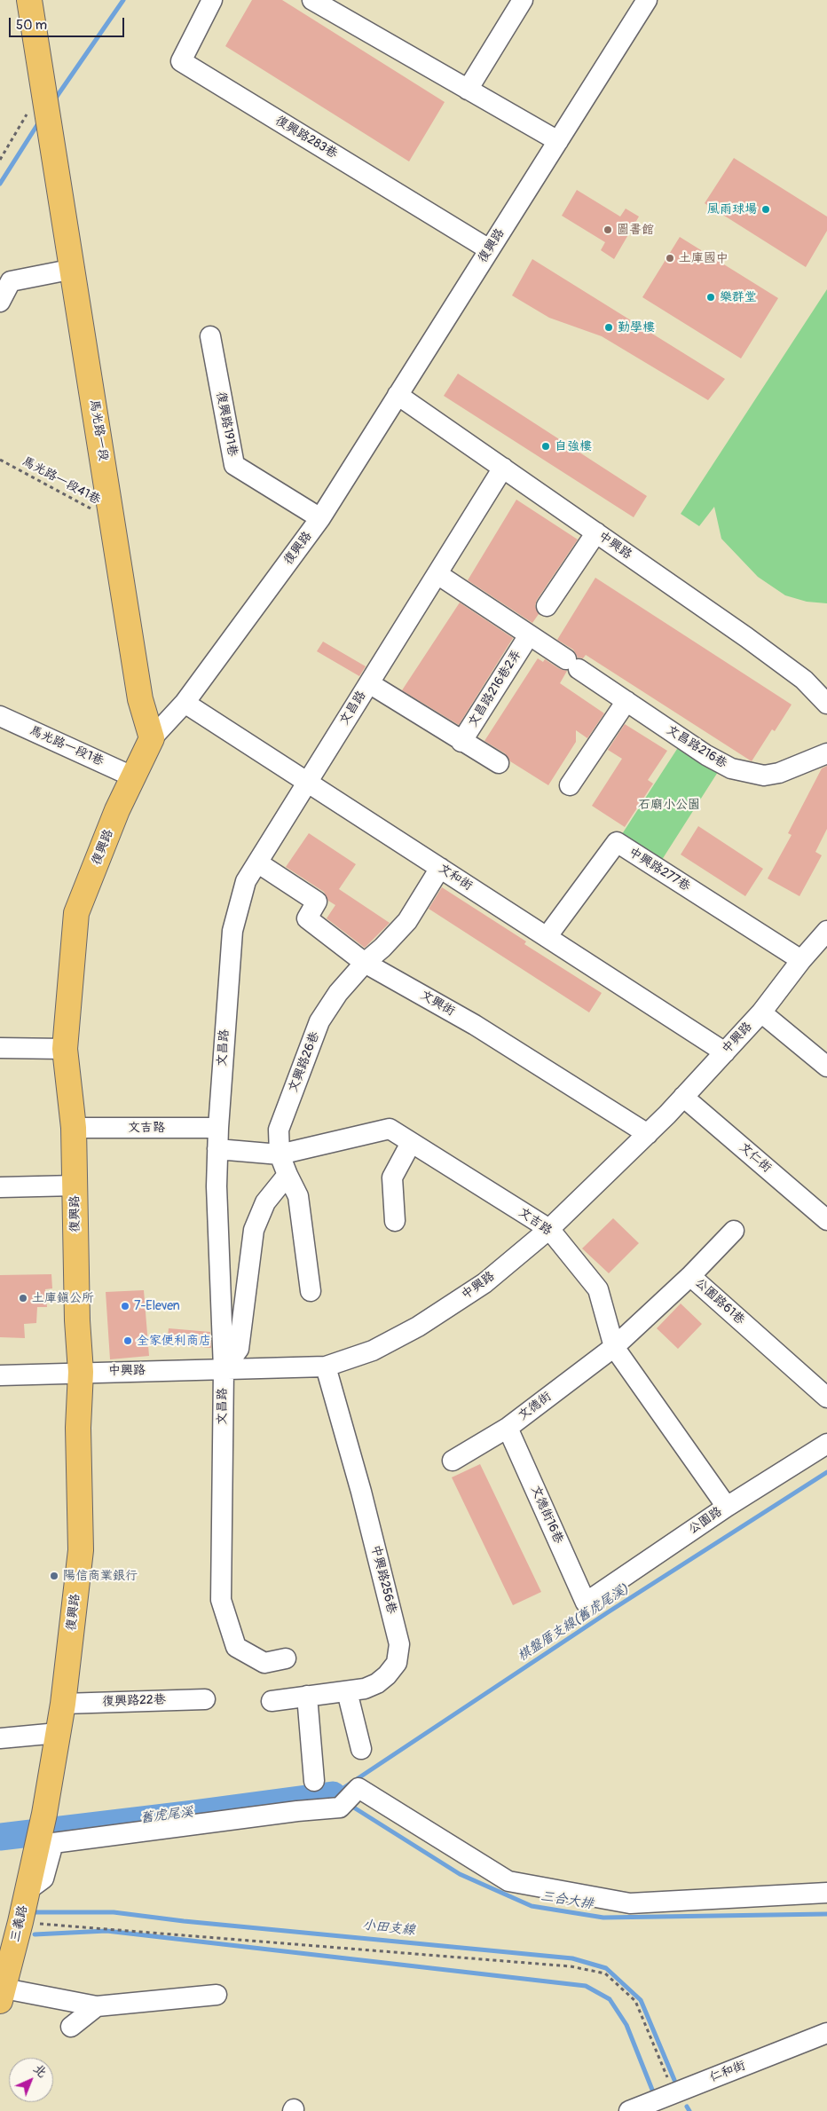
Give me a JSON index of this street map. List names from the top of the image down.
{
  "streets": {
    "main road": ["復興路", "馬光路一段", "三義路"],
    "street": [
      "復興路283巷",
      "復興路191巷",
      "中興路",
      "文昌路216巷2弄",
      "文昌路",
      "馬光路一段1巷",
      "文昌路216巷",
      "中興路277巷",
      "文和街",
      "文興街",
      "文興路26巷",
      "文吉路",
      "文仁街",
      "公園路61巷",
      "文德街",
      "文德街16巷",
      "公園路",
      "中興路256巷",
      "復興路22巷",
      "仁和街"
    ],
    "path": ["馬光路一段41巷"]
  },
  "crossings": [
    ["復興路283巷", "復興路"],
    ["復興路", "復興路191巷"],
    ["復興路", "馬光路一段"],
    ["復興路", "中興路"],
    ["復興路", "馬光路一段1巷"],
    ["復興路", "文和街"],
    ["復興路", "文吉路"],
    ["復興路", "復興路22巷"],
    ["復興路", "三義路"],
    ["馬光路一段", "馬光路一段41巷"],
    ["中興路", "文昌路"],
    ["中興路", "中興路277巷"],
    ["中興路", "文和街"],
    ["中興路", "文興街"],
    ["中興路", "文吉路"],
    ["中興路", "文仁街"],
    ["中興路", "中興路256巷"],
    ["文昌路216巷2弄", "文昌路216巷"],
    ["文昌路", "文昌路216巷"],
    ["文昌路", "文和街"],
    ["文昌路", "文興街"],
    ["文昌路", "文吉路"],
    ["中興路277巷", "文和街"],
    ["文和街", "文興路26巷"],
    ["文興街", "文興路26巷"],
    ["文興路26巷", "文吉路"],
    ["文吉路", "公園路61巷"],
    ["文吉路", "文德街"],
    ["文吉路", "公園路"],
    ["公園路61巷", "文德街"],
    ["文德街", "文德街16巷"],
    ["文德街16巷", "公園路"]
  ],
  "water": [
    "棋盤厝支線(舊虎尾溪)",
    "舊虎尾溪",
    "三合大排",
    "小田支線"
  ],
  "parks": ["石廟小公園"],
  "places": [
    "風雨球場",
    "圖書館",
    "土庫國中",
    "樂群堂",
    "勤學樓",
    "自強樓",
    "土庫鎮公所",
    "7-Eleven",
    "全家便利商店",
    "陽信商業銀行"
  ],
  "scale_bar": "50 m",
  "north": "top right"
}
